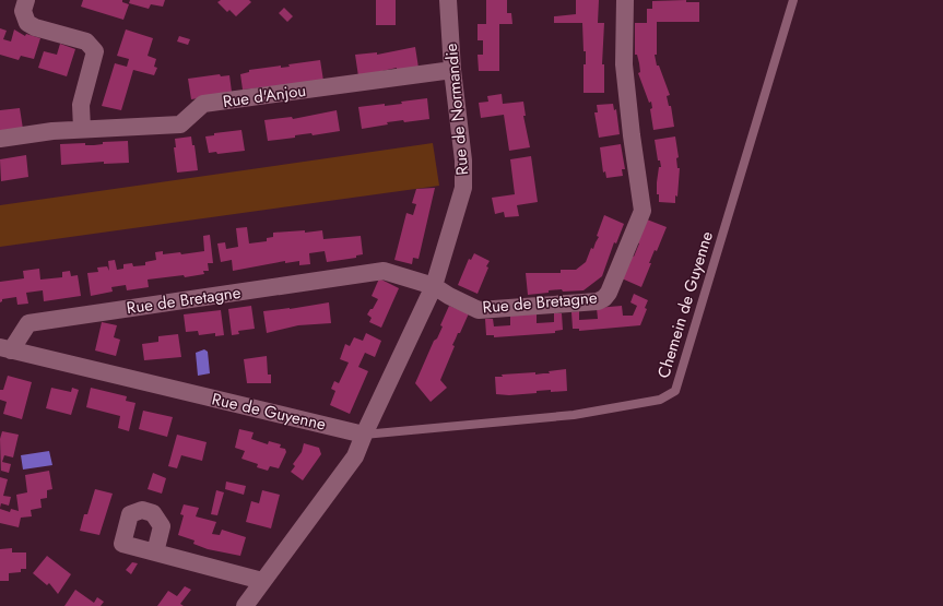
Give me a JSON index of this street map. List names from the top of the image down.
{
  "streets": {
    "street": [
      "Rue d'Anjou",
      "Rue de Normandie",
      "Rue de Bretagne",
      "Rue de Guyenne"
    ],
    "lane": ["Chemein de Guyenne"]
  },
  "crossings": [
    ["Rue d'Anjou", "Rue de Normandie"],
    ["Rue de Normandie", "Rue de Bretagne"],
    ["Rue de Normandie", "Chemein de Guyenne"],
    ["Rue de Normandie", "Rue de Guyenne"],
    ["Rue de Bretagne", "Rue de Guyenne"],
    ["Chemein de Guyenne", "Rue de Guyenne"]
  ]
}
